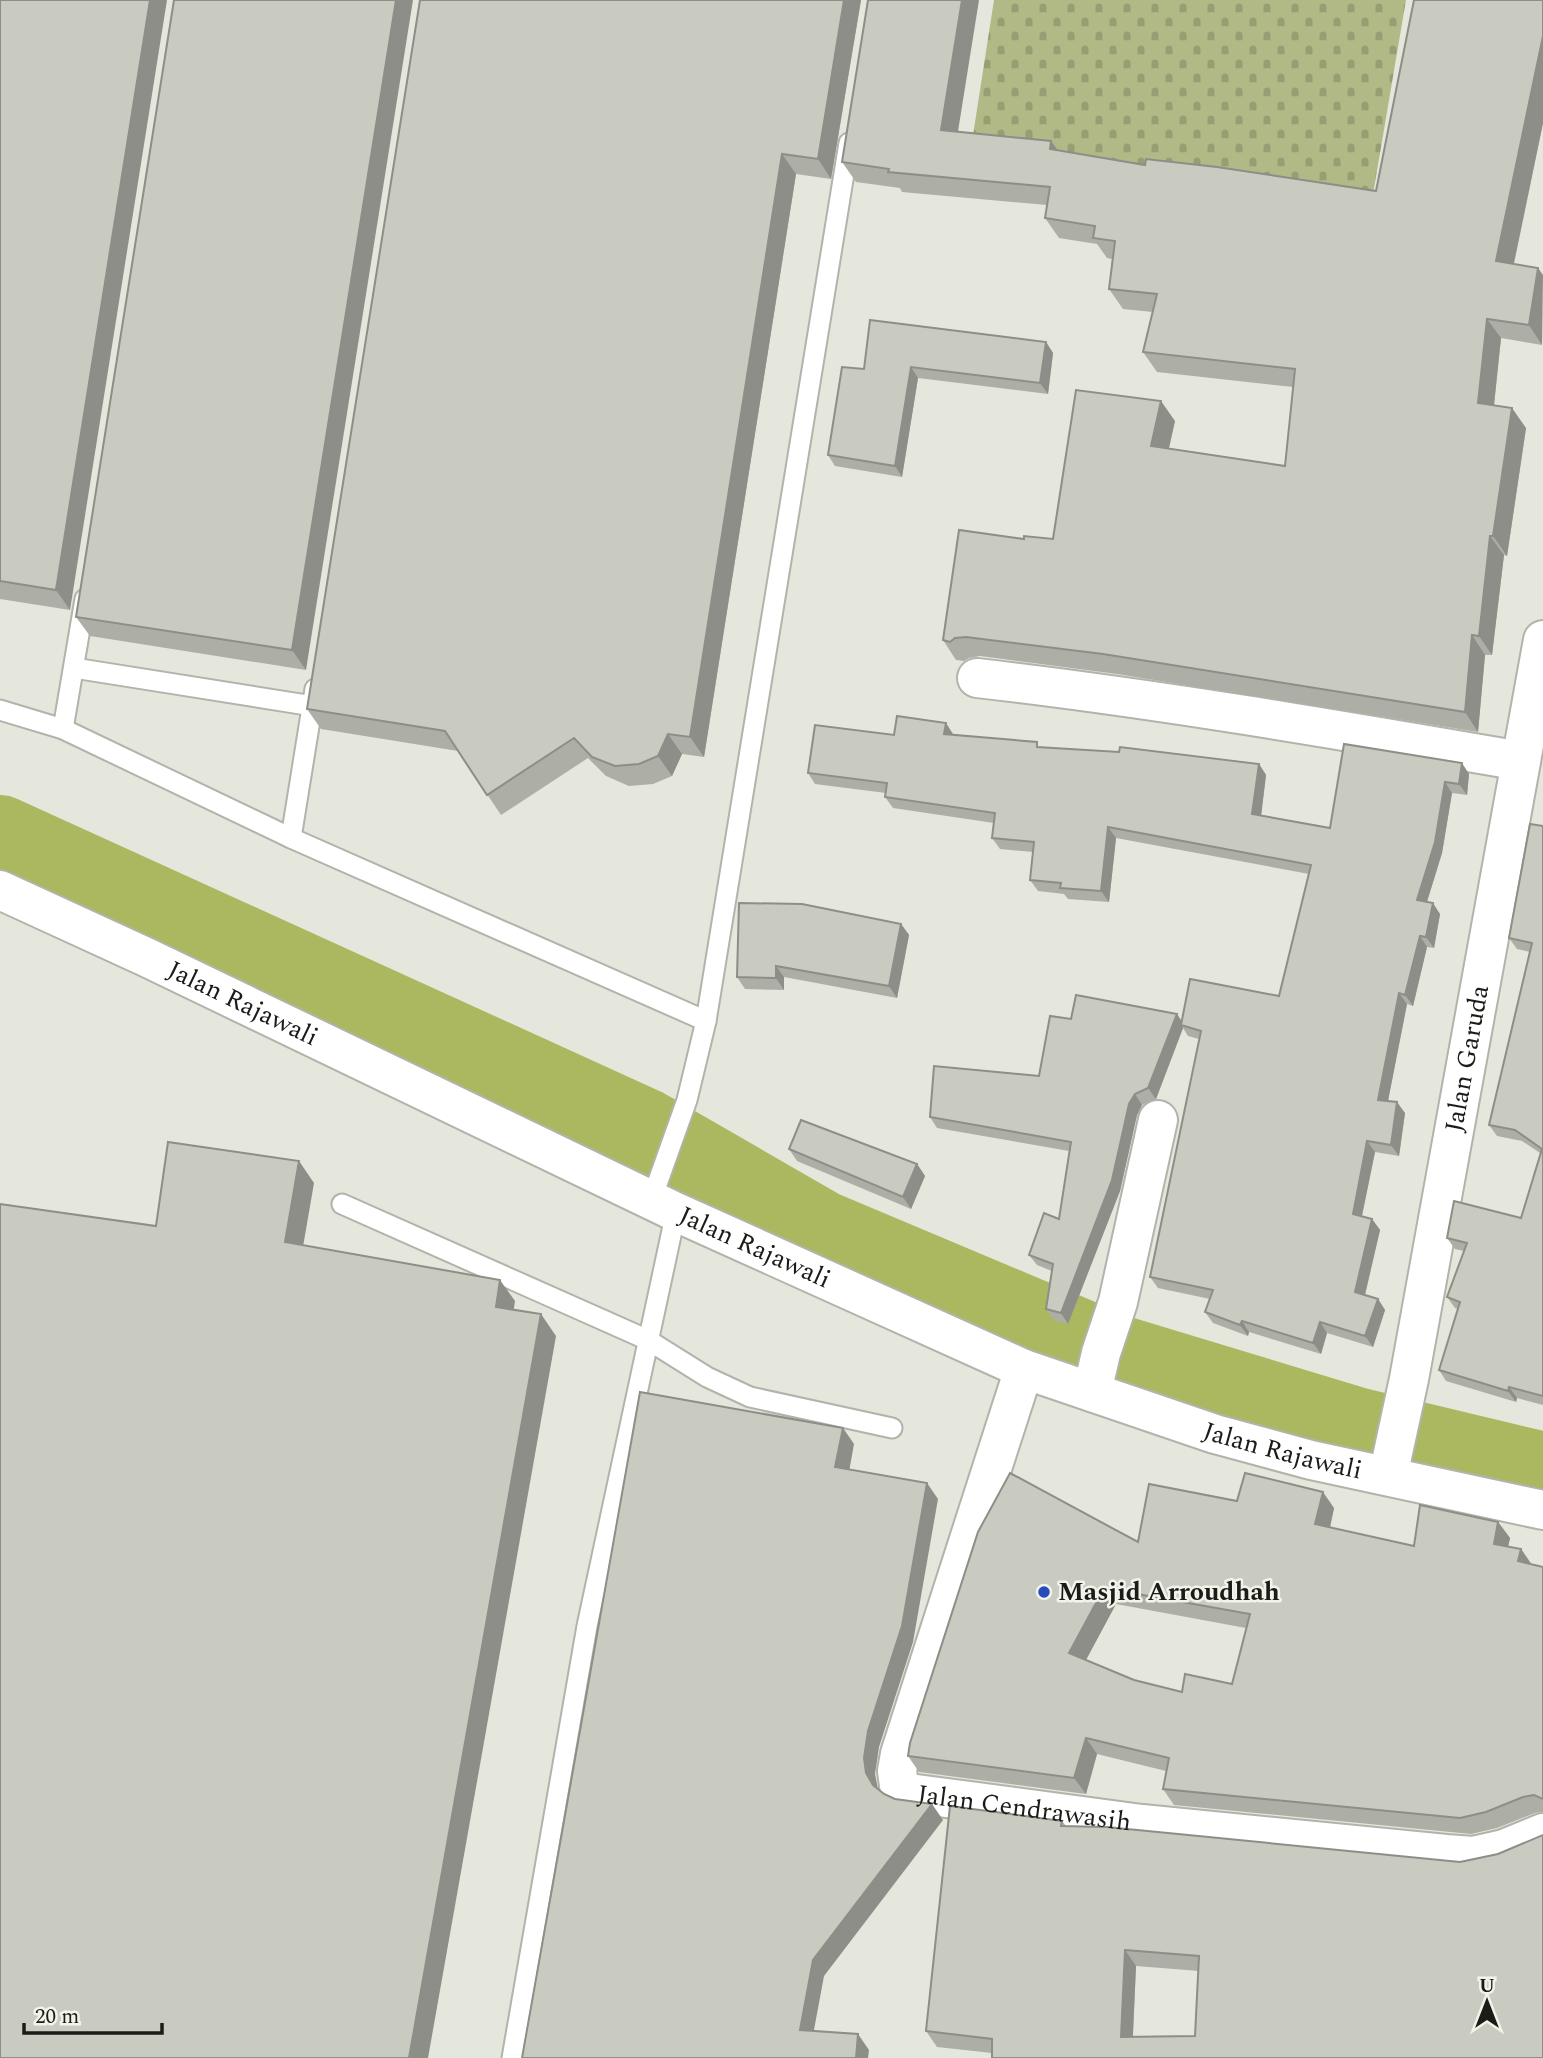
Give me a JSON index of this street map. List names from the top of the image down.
{
  "streets": {
    "street": ["Jalan Rajawali", "Jalan Garuda", "Jalan Cendrawasih"]
  },
  "crossings": [
    ["Jalan Rajawali", "Jalan Garuda"],
    ["Jalan Rajawali", "Jalan Cendrawasih"]
  ],
  "places": ["Masjid Arroudhah"],
  "scale_bar": "20 m",
  "north": "top"
}
